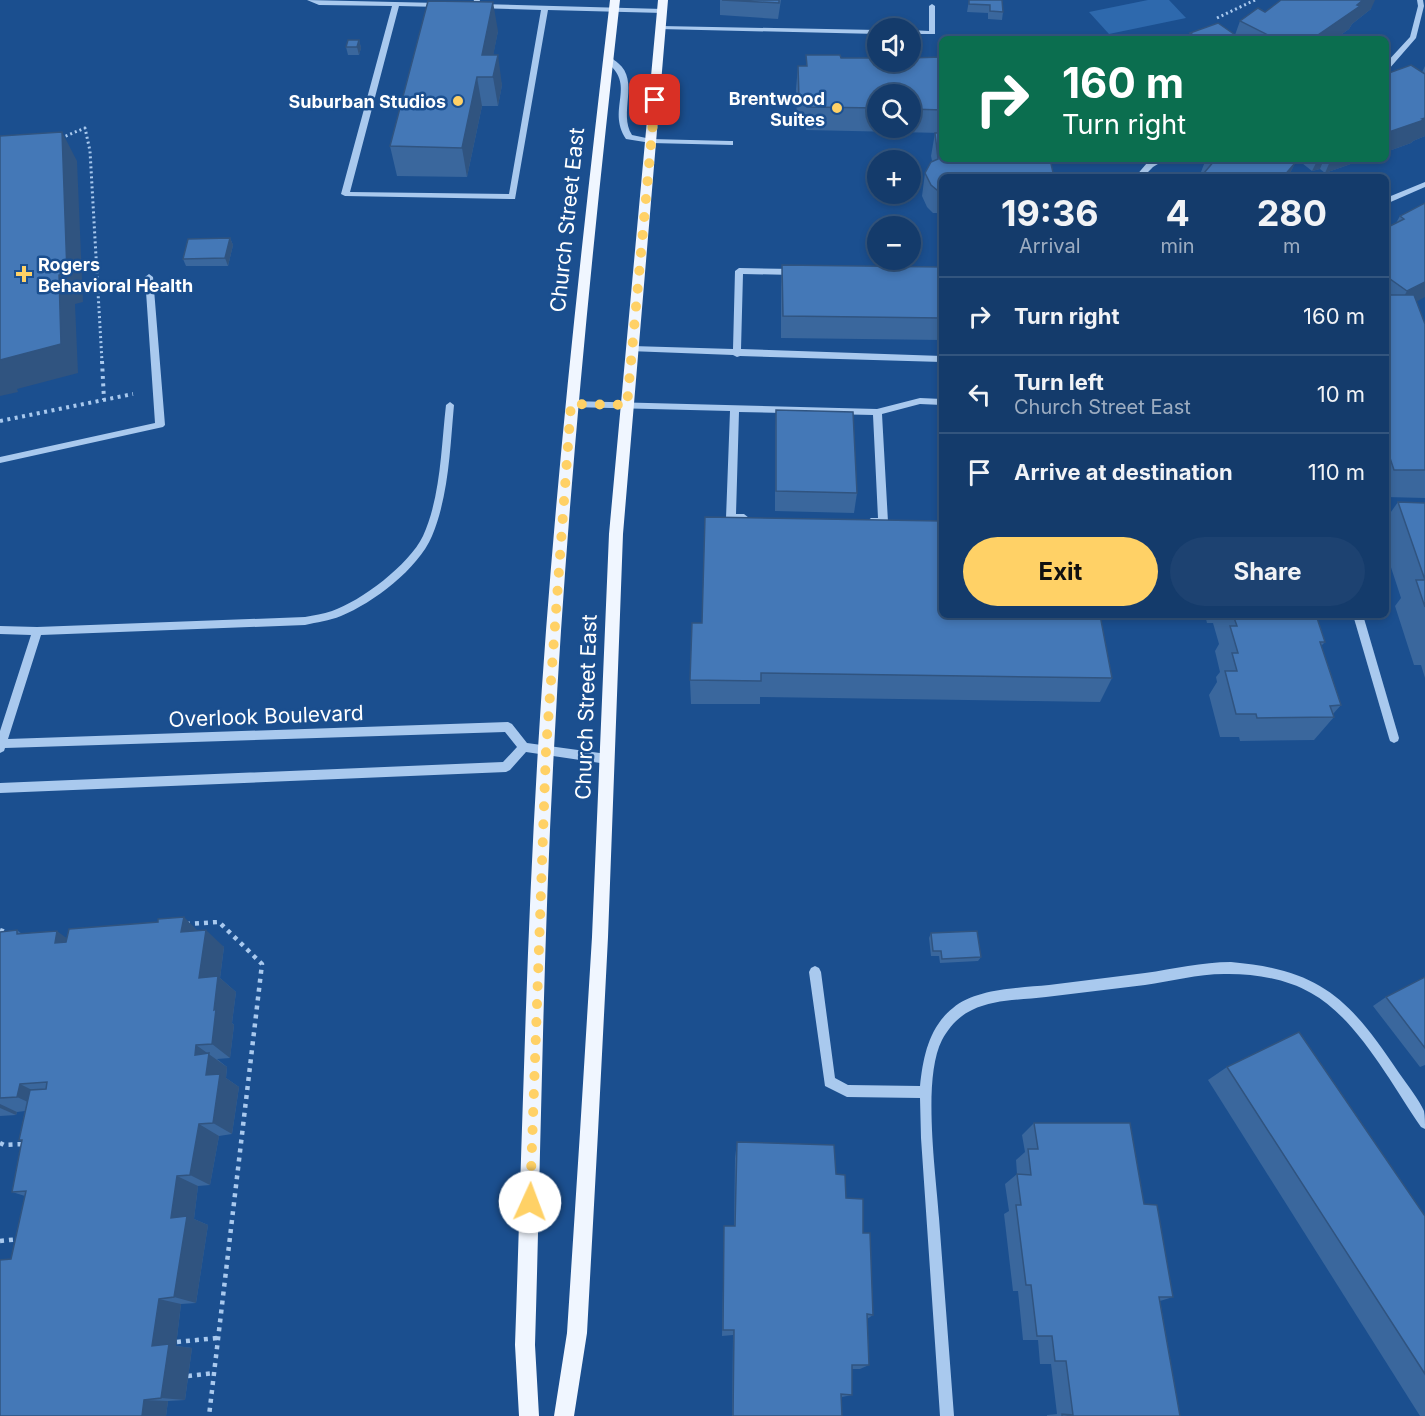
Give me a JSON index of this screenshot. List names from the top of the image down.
{
  "streets": {
    "main road": ["Church Street East"],
    "street": ["Overlook Boulevard"]
  },
  "places": {
    "other": ["Suburban Studios", "Brentwood Suites"],
    "health": ["Rogers Behavioral Health"]
  },
  "page": {
    "map_buttons": ["+", "−"],
    "turn": ["160 m", "Turn right"],
    "eta": [
      "19:36",
      "Arrival",
      "4",
      "min",
      "280",
      "m"
    ],
    "list": [
      {
        "name": "Turn right",
        "value": "160 m"
      },
      {
        "name": "Turn left",
        "note": "Church Street East",
        "value": "10 m"
      },
      {
        "name": "Arrive at destination",
        "value": "110 m"
      }
    ],
    "buttons": ["Exit", "Share"]
  }
}
